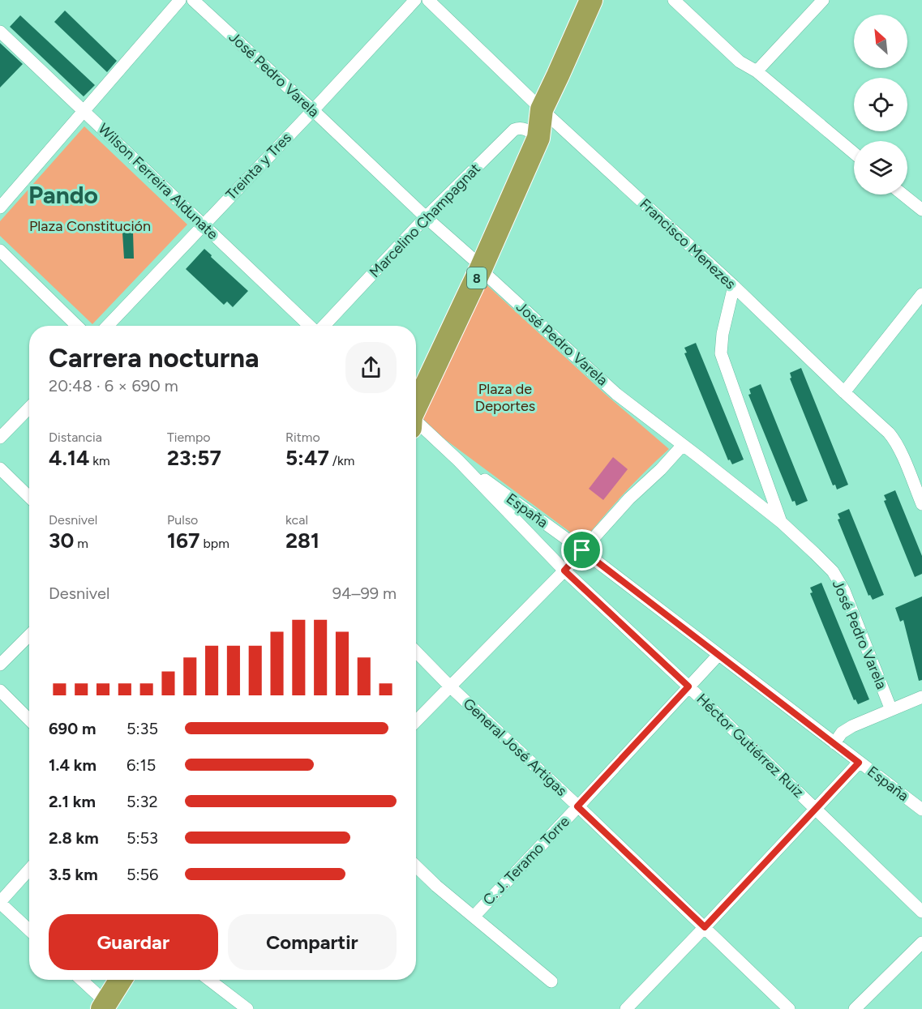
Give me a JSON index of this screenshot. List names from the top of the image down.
{
  "streets": {
    "highway": ["8"],
    "street": [
      "José Pedro Varela",
      "Treinta y Tres",
      "Wilson Ferreira Aldunate",
      "Marcelino Champagnat",
      "Francisco Menezes",
      "España",
      "Héctor Gutiérrez Ruiz",
      "General José Artigas",
      "C. J. Teramo Torre"
    ]
  },
  "crossings": [
    ["José Pedro Varela", "Treinta y Tres"],
    ["José Pedro Varela", "Marcelino Champagnat"],
    ["José Pedro Varela", "8"],
    ["Treinta y Tres", "Wilson Ferreira Aldunate"],
    ["Marcelino Champagnat", "8"],
    ["Francisco Menezes", "8"],
    ["España", "Héctor Gutiérrez Ruiz"],
    ["España", "C. J. Teramo Torre"],
    ["Héctor Gutiérrez Ruiz", "C. J. Teramo Torre"],
    ["General José Artigas", "C. J. Teramo Torre"]
  ],
  "districts": ["Pando"],
  "parks": ["Plaza Constitución", "Plaza de Deportes"],
  "north": "top left",
  "page": {
    "heading": ["Carrera nocturna", "20:48 · 6 × 690 m"],
    "stats": [
      ["Distancia", "4.14 km"],
      ["Tiempo", "23:57"],
      ["Ritmo", "5:47 /km"],
      ["Desnivel", "30 m"],
      ["Pulso", "167 bpm"],
      ["kcal", "281"]
    ],
    "chart": ["Desnivel", "94–99 m"],
    "list": [
      {
        "name": "690 m",
        "note": "5:35"
      },
      {
        "name": "1.4 km",
        "note": "6:15"
      },
      {
        "name": "2.1 km",
        "note": "5:32"
      },
      {
        "name": "2.8 km",
        "note": "5:53"
      },
      {
        "name": "3.5 km",
        "note": "5:56"
      }
    ],
    "buttons": ["Guardar", "Compartir"]
  }
}
